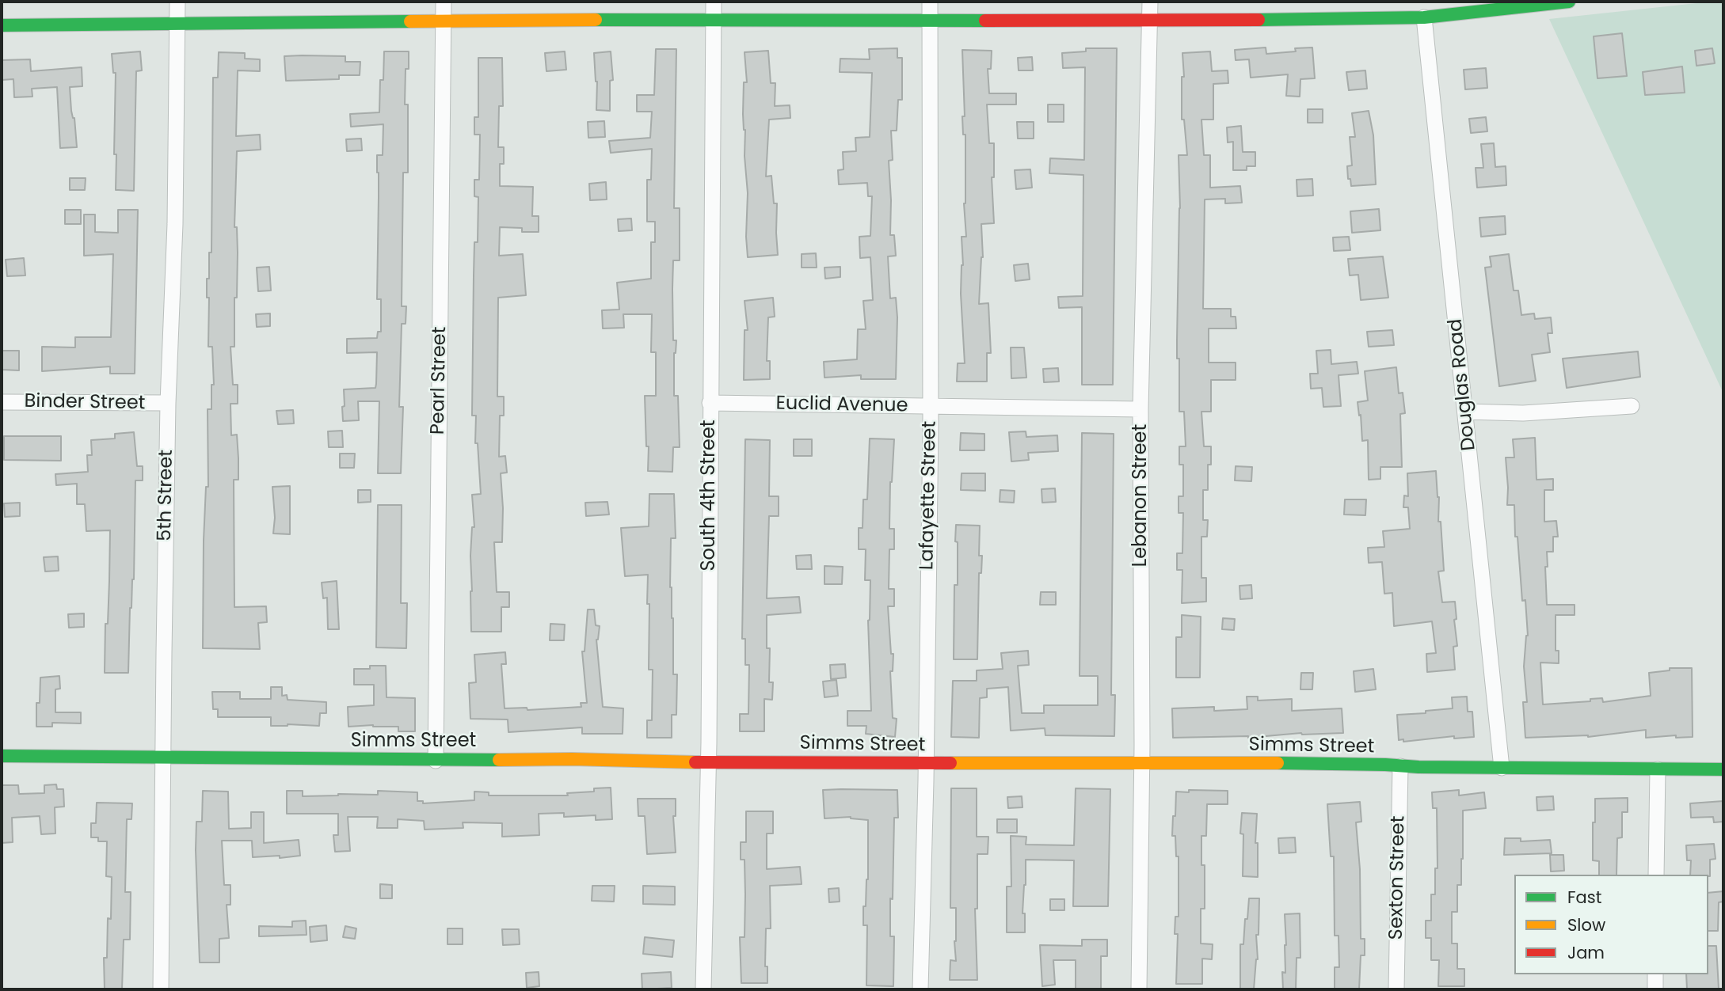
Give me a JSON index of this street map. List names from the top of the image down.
{
  "streets": {
    "street": [
      "Pearl Street",
      "Douglas Road",
      "Binder Street",
      "Euclid Avenue",
      "5th Street",
      "South 4th Street",
      "Lafayette Street",
      "Lebanon Street",
      "Simms Street",
      "Sexton Street"
    ]
  },
  "crossings": [
    ["Pearl Street", "Simms Street"],
    ["Douglas Road", "Simms Street"],
    ["Binder Street", "5th Street"],
    ["Euclid Avenue", "South 4th Street"],
    ["Euclid Avenue", "Lafayette Street"],
    ["Euclid Avenue", "Lebanon Street"],
    ["5th Street", "Simms Street"],
    ["South 4th Street", "Simms Street"],
    ["Lafayette Street", "Simms Street"],
    ["Lebanon Street", "Simms Street"],
    ["Simms Street", "Sexton Street"]
  ],
  "legend": ["Fast", "Slow", "Jam"]
}
